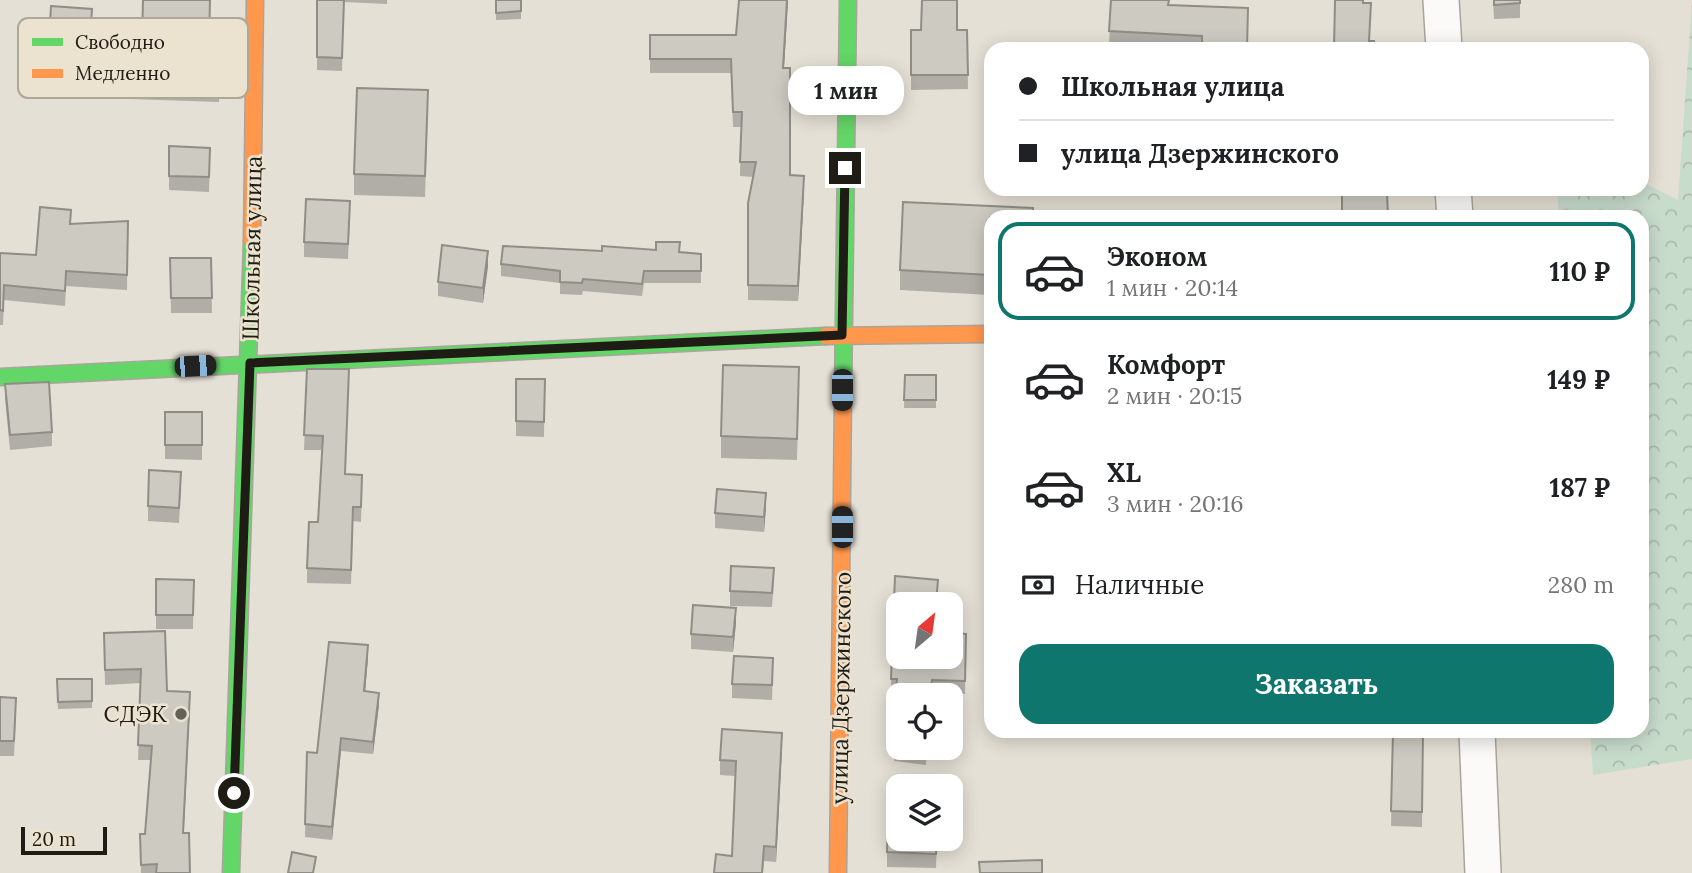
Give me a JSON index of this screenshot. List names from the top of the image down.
{
  "streets": {
    "street": ["Школьная улица", "улица Дзержинского"]
  },
  "places": ["СДЭК"],
  "legend": ["Свободно", "Медленно"],
  "scale_bar": "20 m",
  "north": "top right",
  "page": {
    "banner": ["Школьная улица", "улица Дзержинского"],
    "bubble": "1 мин",
    "list": [
      {
        "name": "Эконом",
        "note": "1 мин · 20:14",
        "value": "110 ₽"
      },
      {
        "name": "Комфорт",
        "note": "2 мин · 20:15",
        "value": "149 ₽"
      },
      {
        "name": "XL",
        "note": "3 мин · 20:16",
        "value": "187 ₽"
      }
    ],
    "pay": ["Наличные", "280 m"],
    "buttons": "Заказать",
    "scale": "20 m"
  }
}
